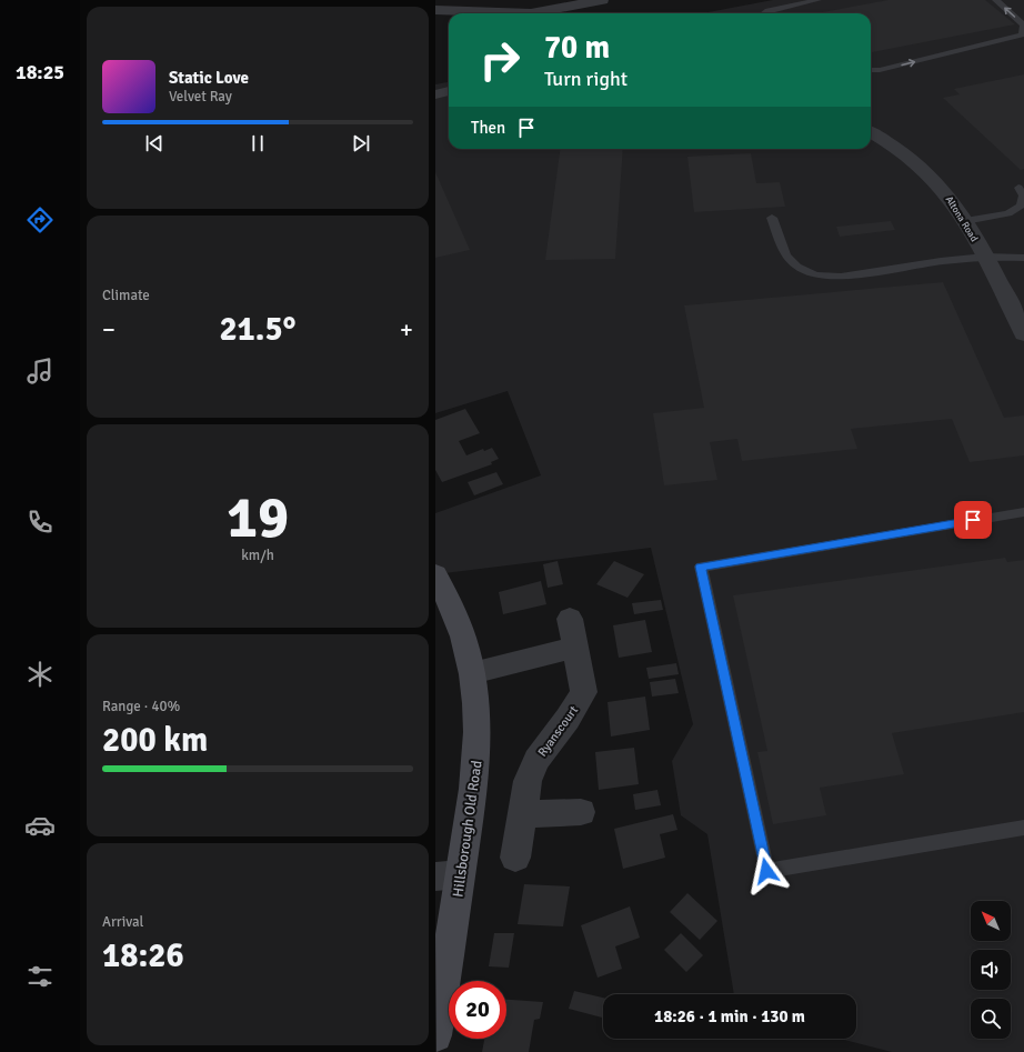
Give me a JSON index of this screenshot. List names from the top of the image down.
{
  "streets": {
    "street": ["Altona Road", "Ryanscourt", "Hillsborough Old Road"]
  },
  "north": "top left",
  "page": {
    "tabs": "18:25",
    "turn": ["70 m", "Turn right"],
    "song": ["Static Love", "Velvet Ray"],
    "then": "Then",
    "tile": [
      "Climate",
      ["19", "km/h"],
      ["Range · 40%", "200 km"],
      ["Arrival", "18:26"]
    ],
    "heat": ["−", "21.5°", "+"],
    "limit": "20",
    "trip": "18:26 · 1 min · 130 m"
  }
}
